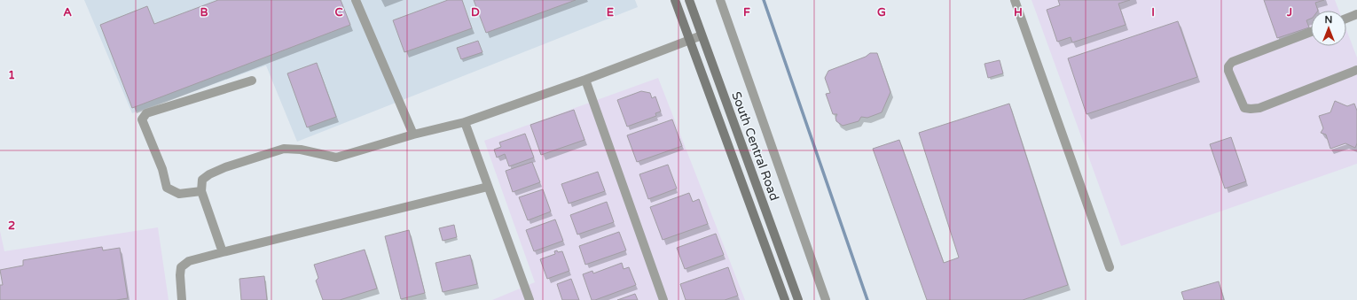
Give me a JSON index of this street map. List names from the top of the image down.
{
  "streets": {
    "main road": ["South Central Road"]
  },
  "north": "top",
  "grid": {
    "columns": [
      "A",
      "B",
      "C",
      "D",
      "E",
      "F",
      "G",
      "H",
      "I",
      "J"
    ],
    "rows": ["1", "2"]
  }
}
